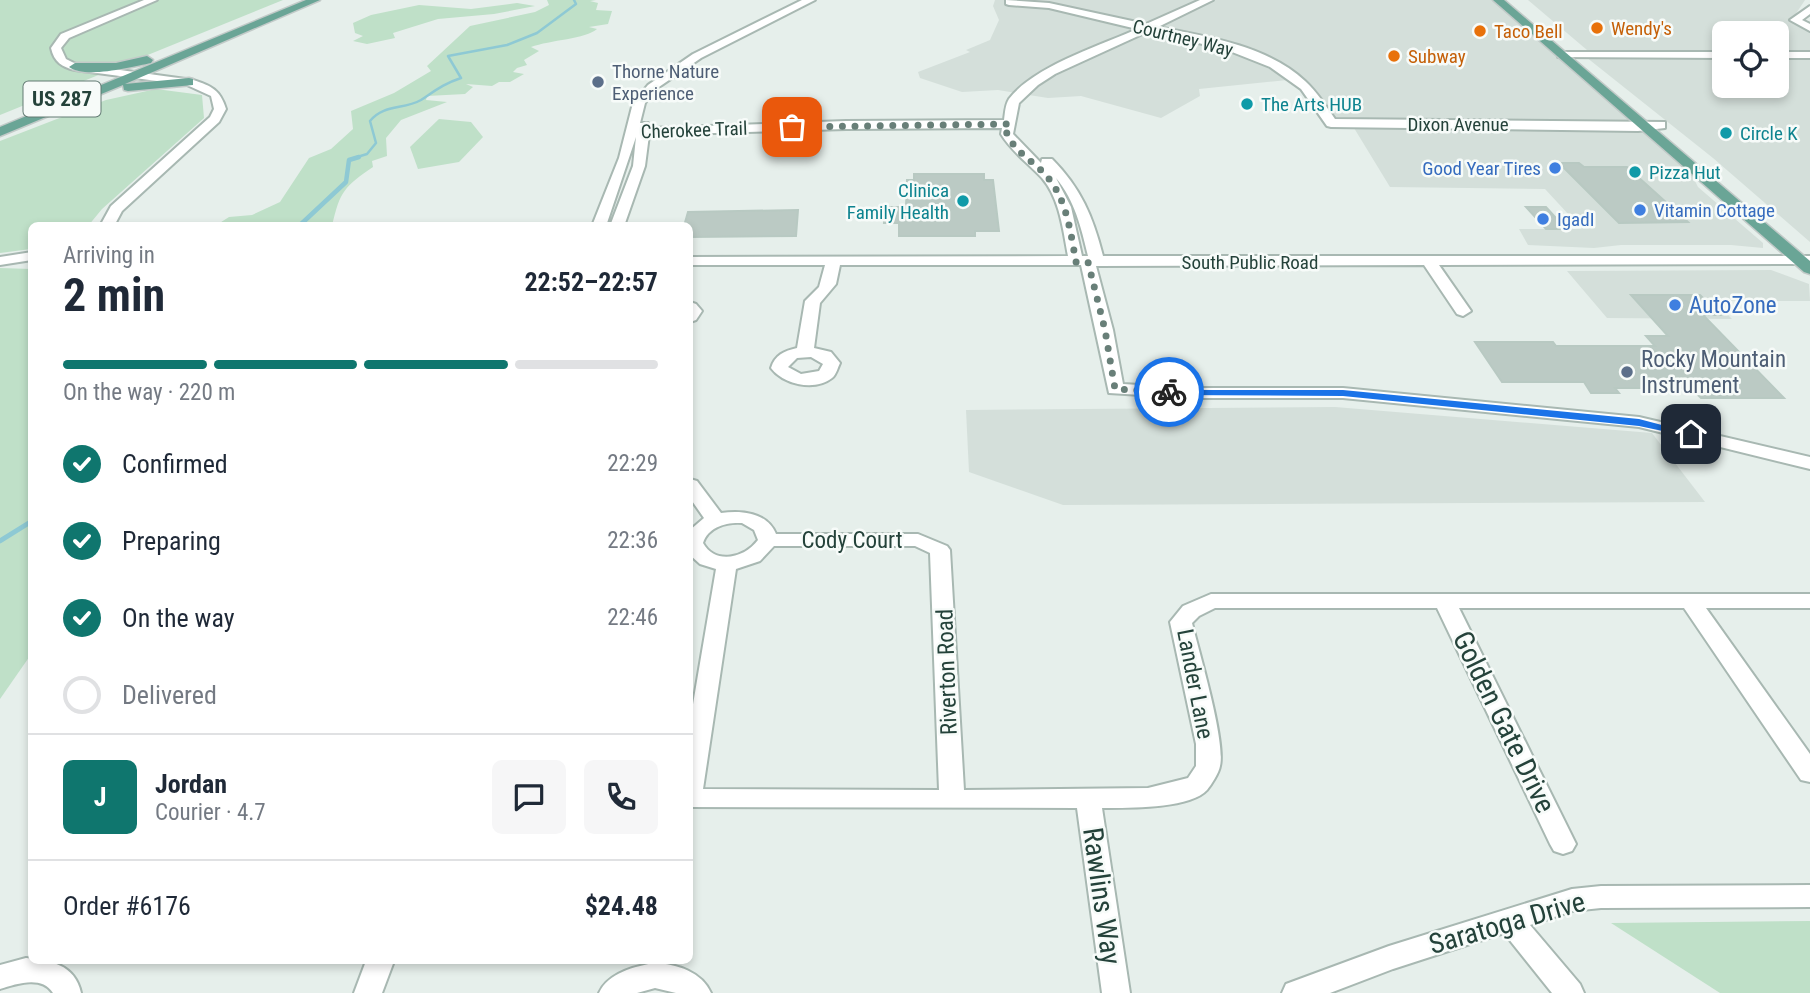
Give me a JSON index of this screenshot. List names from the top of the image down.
{
  "streets": {
    "main road": ["US 287"],
    "street": [
      "Courtney Way",
      "Dixon Avenue",
      "Cherokee Trail",
      "South Public Road",
      "Cody Court",
      "Riverton Road",
      "Lander Lane",
      "Golden Gate Drive",
      "Rawlins Way",
      "Saratoga Drive"
    ]
  },
  "crossings": [
    ["Courtney Way", "Dixon Avenue"],
    ["Cody Court", "Riverton Road"],
    ["Riverton Road", "Lander Lane"],
    ["Lander Lane", "Golden Gate Drive"],
    ["Lander Lane", "Rawlins Way"]
  ],
  "places": [
    "Wendy's",
    "Taco Bell",
    "Subway",
    "Thorne Nature Experience",
    "The Arts HUB",
    "Circle K",
    "Good Year Tires",
    "Pizza Hut",
    "Clinica Family Health",
    "Vitamin Cottage",
    "IgadI",
    "AutoZone",
    "Rocky Mountain Instrument"
  ],
  "page": {
    "heading": ["2 min", "Arriving in", "22:52–22:57"],
    "panel": [
      "Jordan",
      "Courier · 4.7",
      "Order #6176",
      "$24.48"
    ],
    "bar": "On the way · 220 m",
    "list": [
      ["Confirmed", "22:29"],
      ["Preparing", "22:36"],
      ["On the way", "22:46"],
      "Delivered"
    ],
    "round": "J"
  }
}
